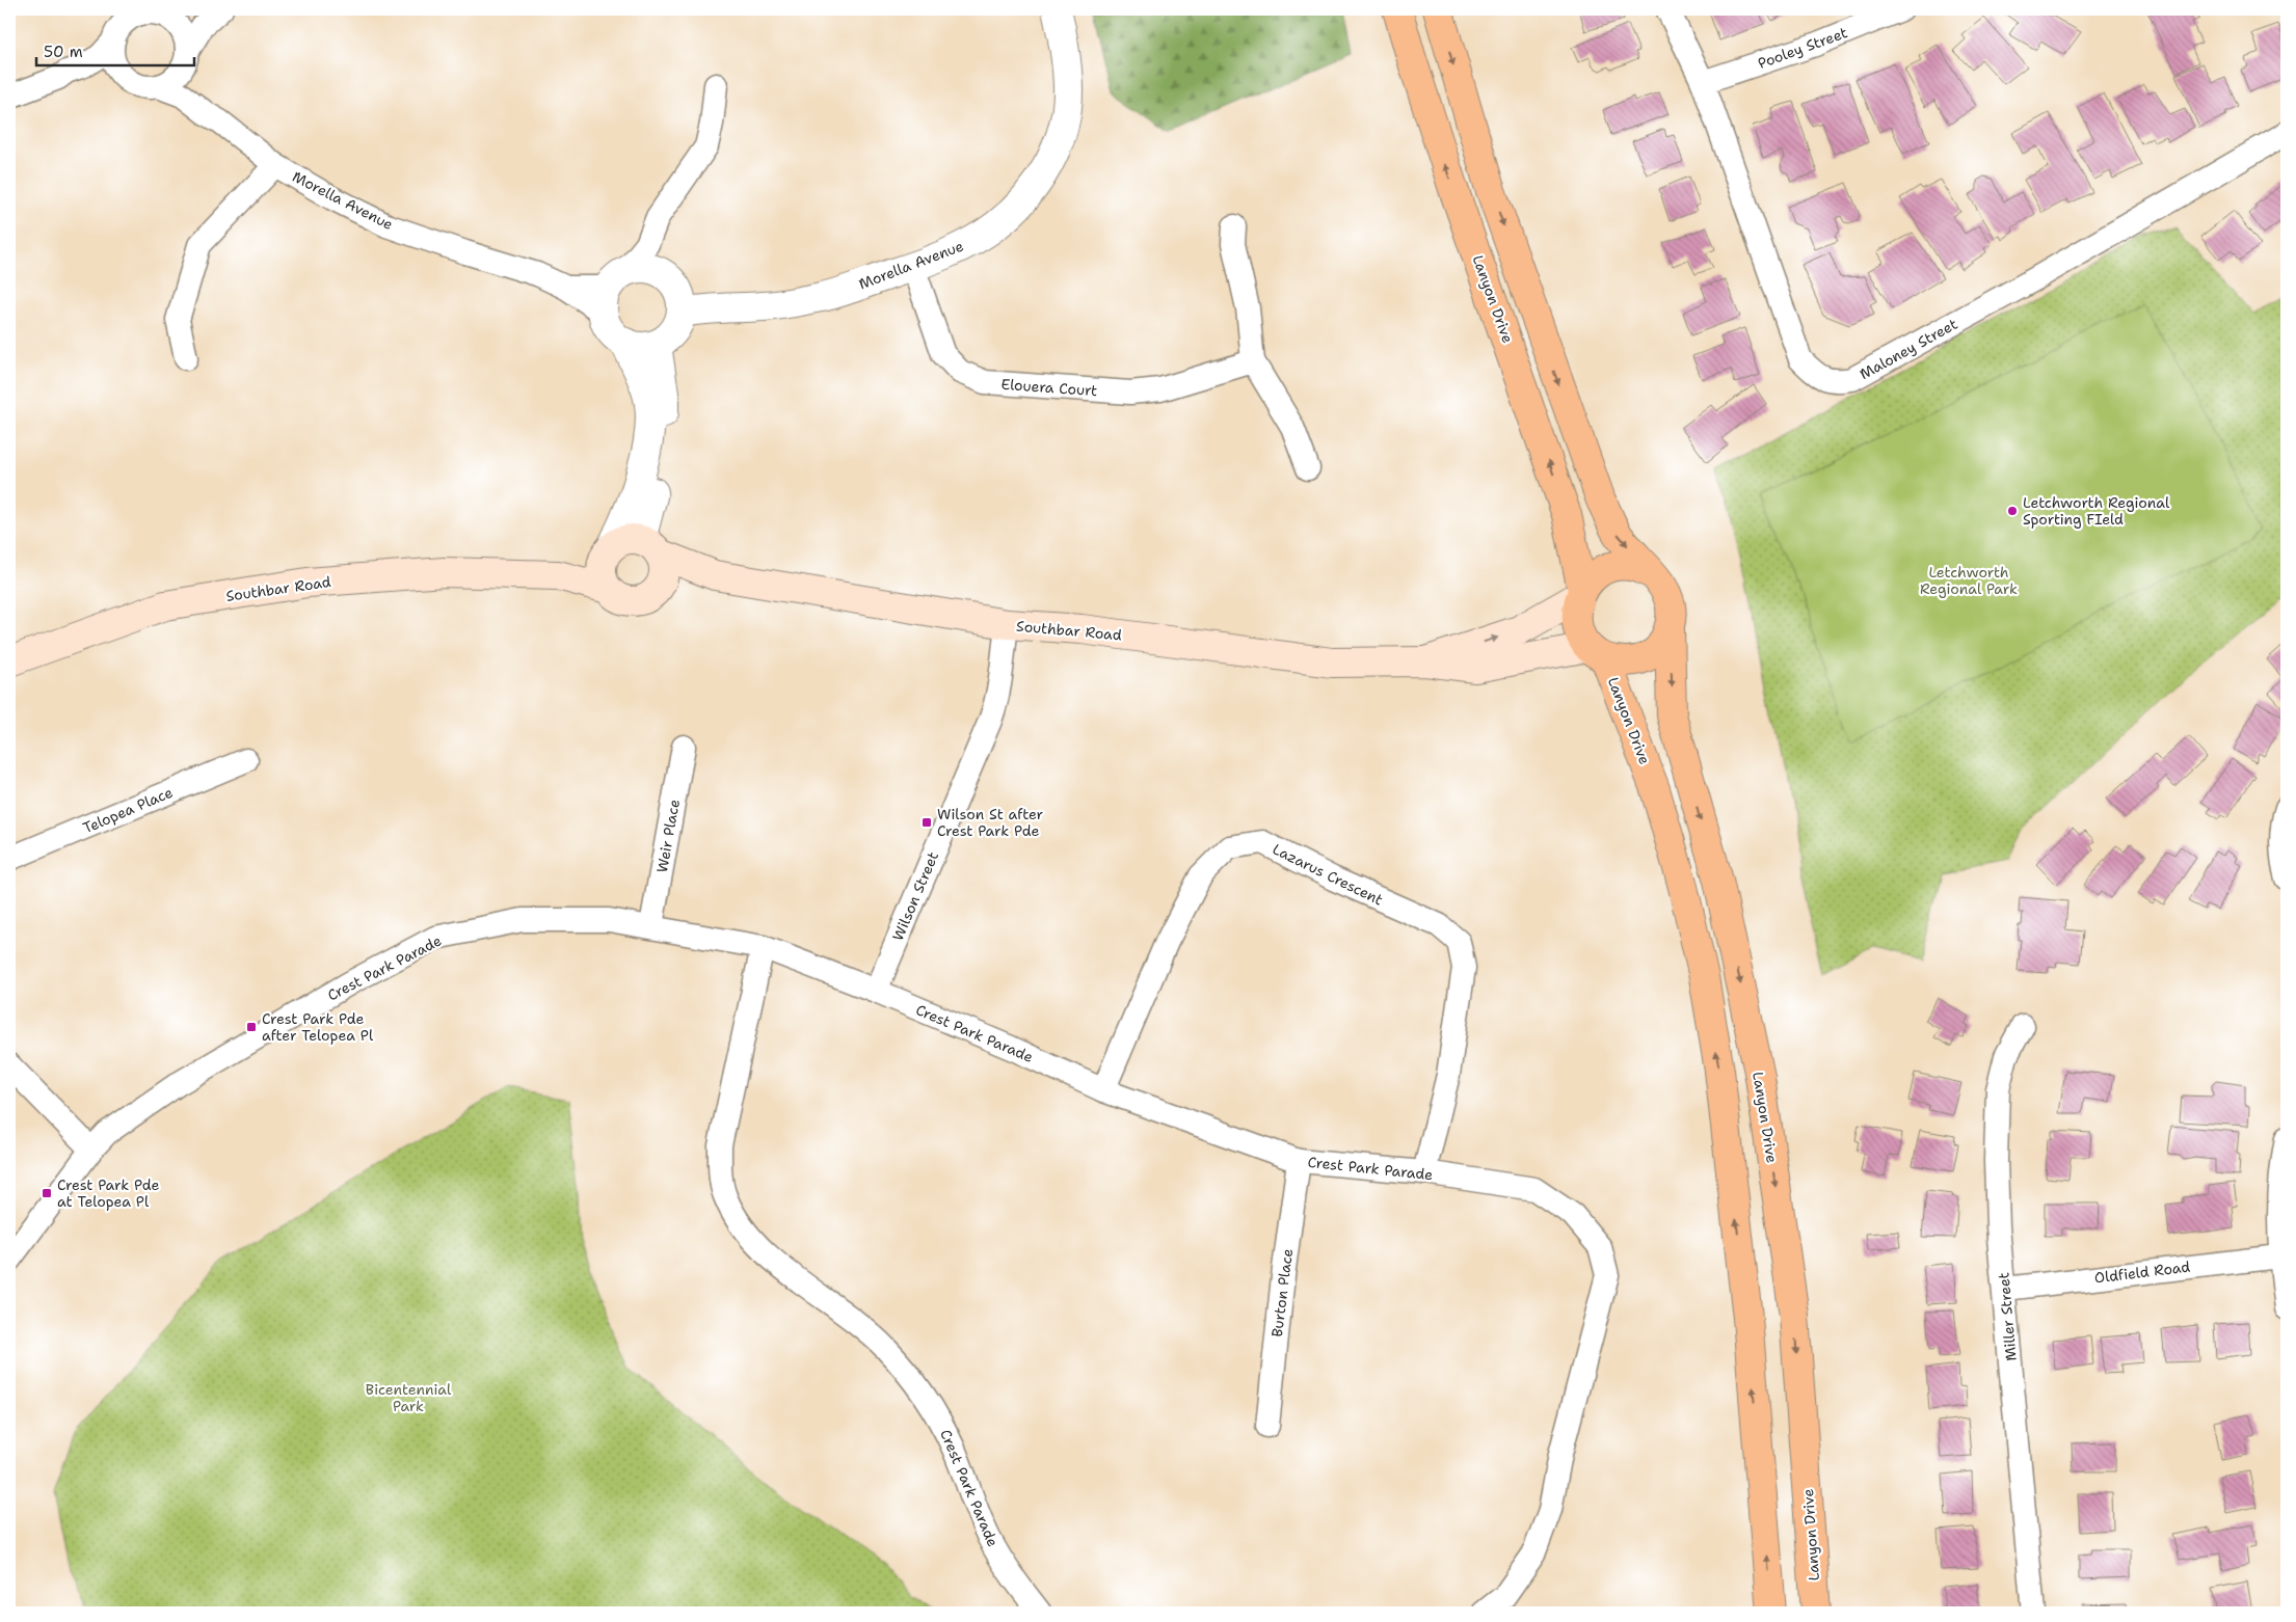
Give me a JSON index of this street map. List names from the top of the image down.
{
  "streets": {
    "main road": ["Lanyon Drive", "Southbar Road"],
    "street": [
      "Pooley Street",
      "Morella Avenue",
      "Maloney Street",
      "Elouera Court",
      "Telopea Place",
      "Weir Place",
      "Lazarus Crescent",
      "Wilson Street",
      "Crest Park Parade",
      "Oldfield Road",
      "Burton Place",
      "Miller Street"
    ]
  },
  "crossings": [
    ["Pooley Street", "Maloney Street"],
    ["Morella Avenue", "Elouera Court"],
    ["Lanyon Drive", "Southbar Road"],
    ["Southbar Road", "Wilson Street"],
    ["Weir Place", "Crest Park Parade"],
    ["Lazarus Crescent", "Crest Park Parade"],
    ["Wilson Street", "Crest Park Parade"],
    ["Crest Park Parade", "Burton Place"],
    ["Oldfield Road", "Miller Street"]
  ],
  "parks": ["Letchworth Regional Park", "Bicentennial Park"],
  "places": {
    "other": ["Letchworth Regional Sporting FIeld"],
    "transit": ["Wilson St after Crest Park Pde", "Crest Park Pde after Telopea Pl", "Crest Park Pde at Telopea Pl"]
  },
  "scale_bar": "50 m"
}
